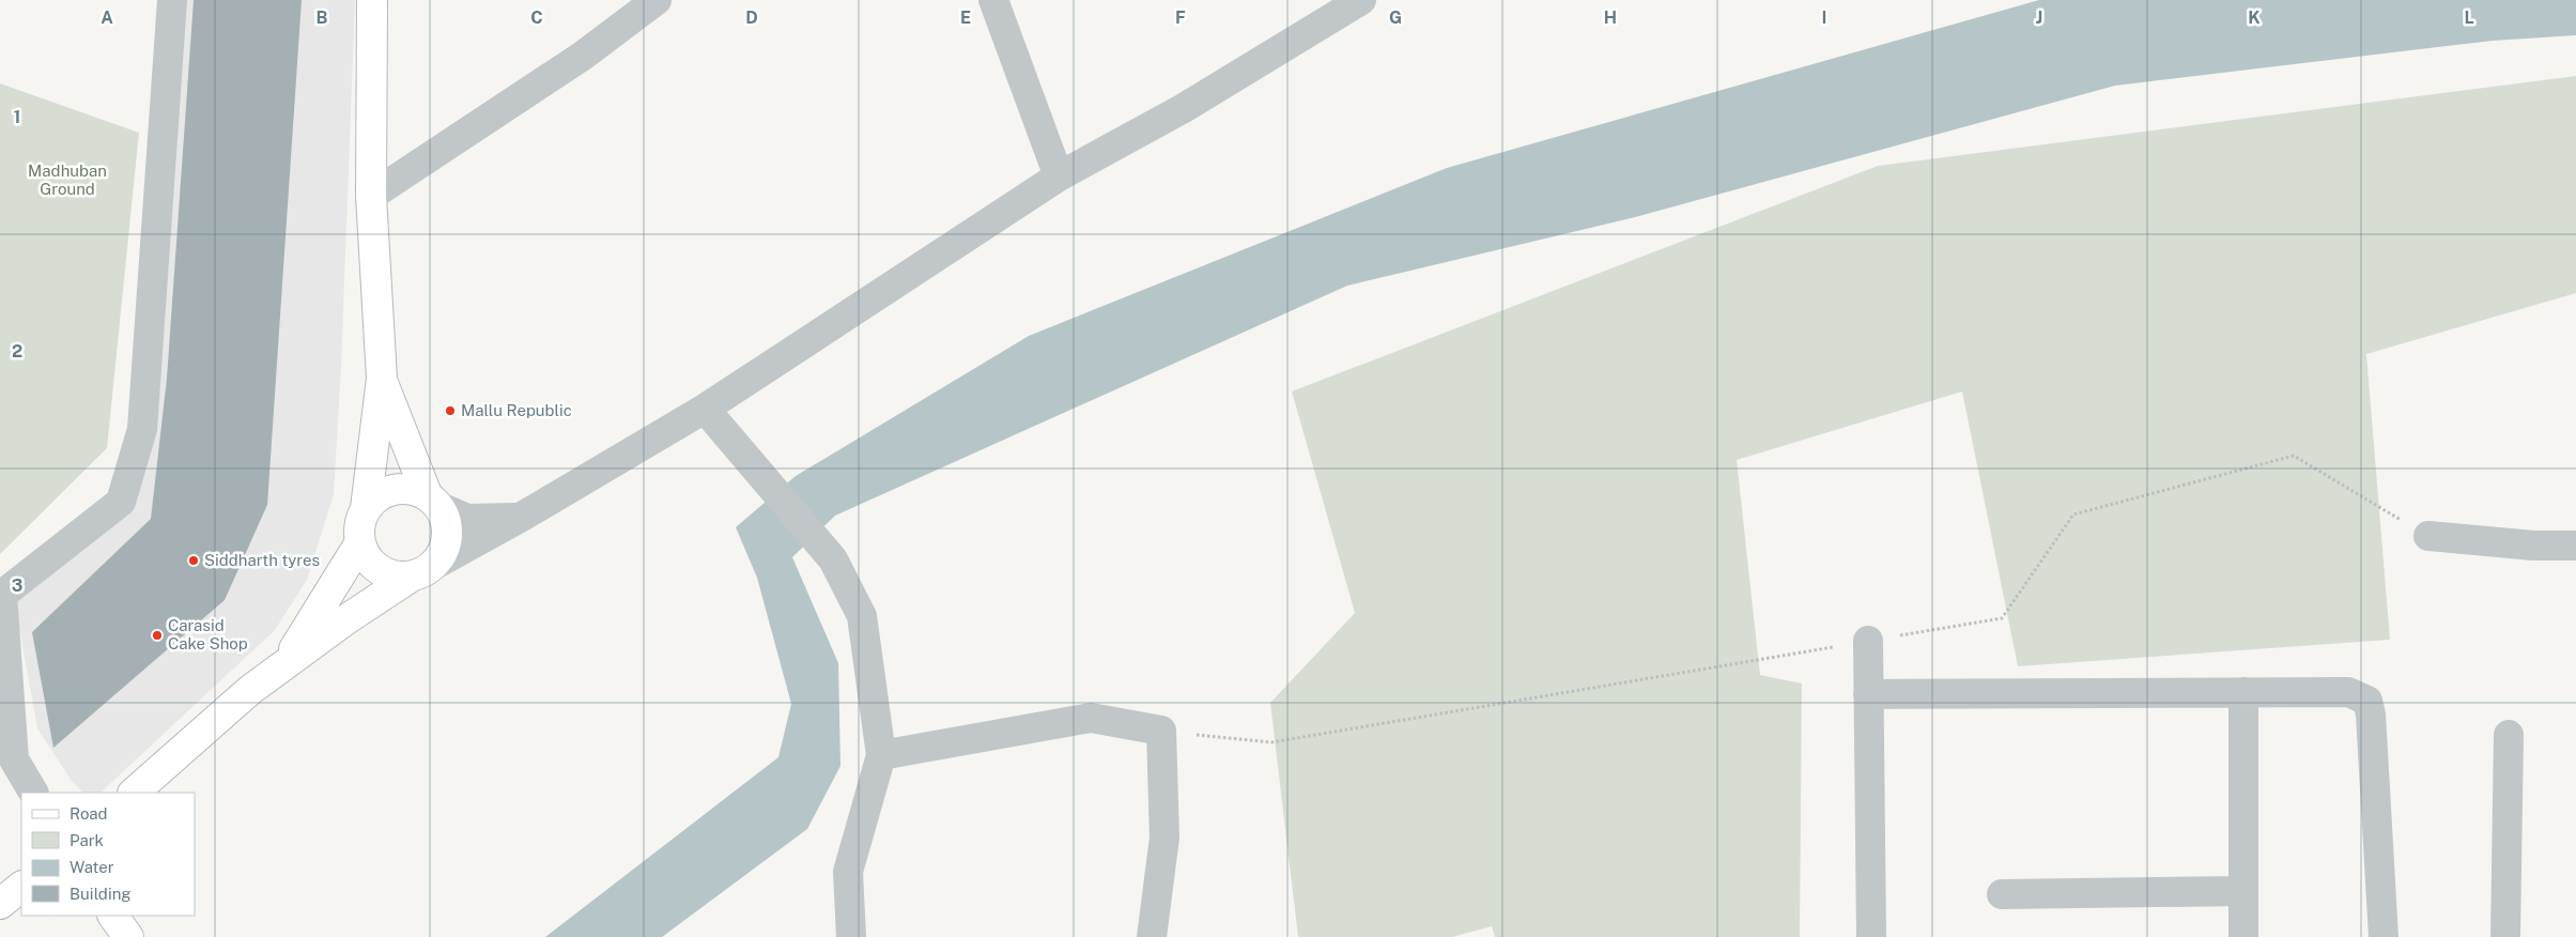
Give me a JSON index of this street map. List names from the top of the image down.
{
  "parks": ["Madhuban Ground"],
  "places": ["Mallu Republic", "Siddharth tyres", "Carasid Cake Shop"],
  "legend": [
    "Road",
    "Park",
    "Water",
    "Building"
  ],
  "grid": {
    "columns": [
      "A",
      "B",
      "C",
      "D",
      "E",
      "F",
      "G",
      "H",
      "I",
      "J",
      "K",
      "L"
    ],
    "rows": ["1", "2", "3"]
  }
}
